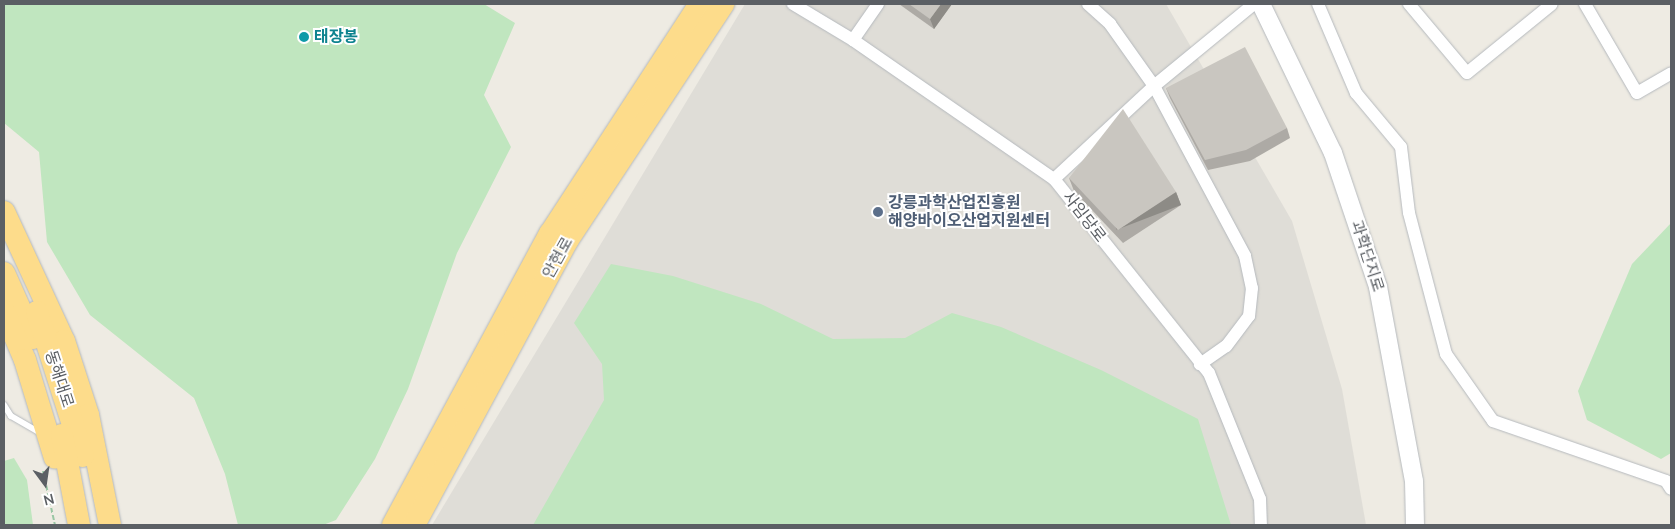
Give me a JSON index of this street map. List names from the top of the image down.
{
  "streets": {
    "highway": ["안현로", "동해대로"],
    "street": ["사임당로", "과학단지로"]
  },
  "places": ["태장봉", "강릉과학산업진흥원 해양바이오산업지원센터"],
  "north": "bottom"
}
